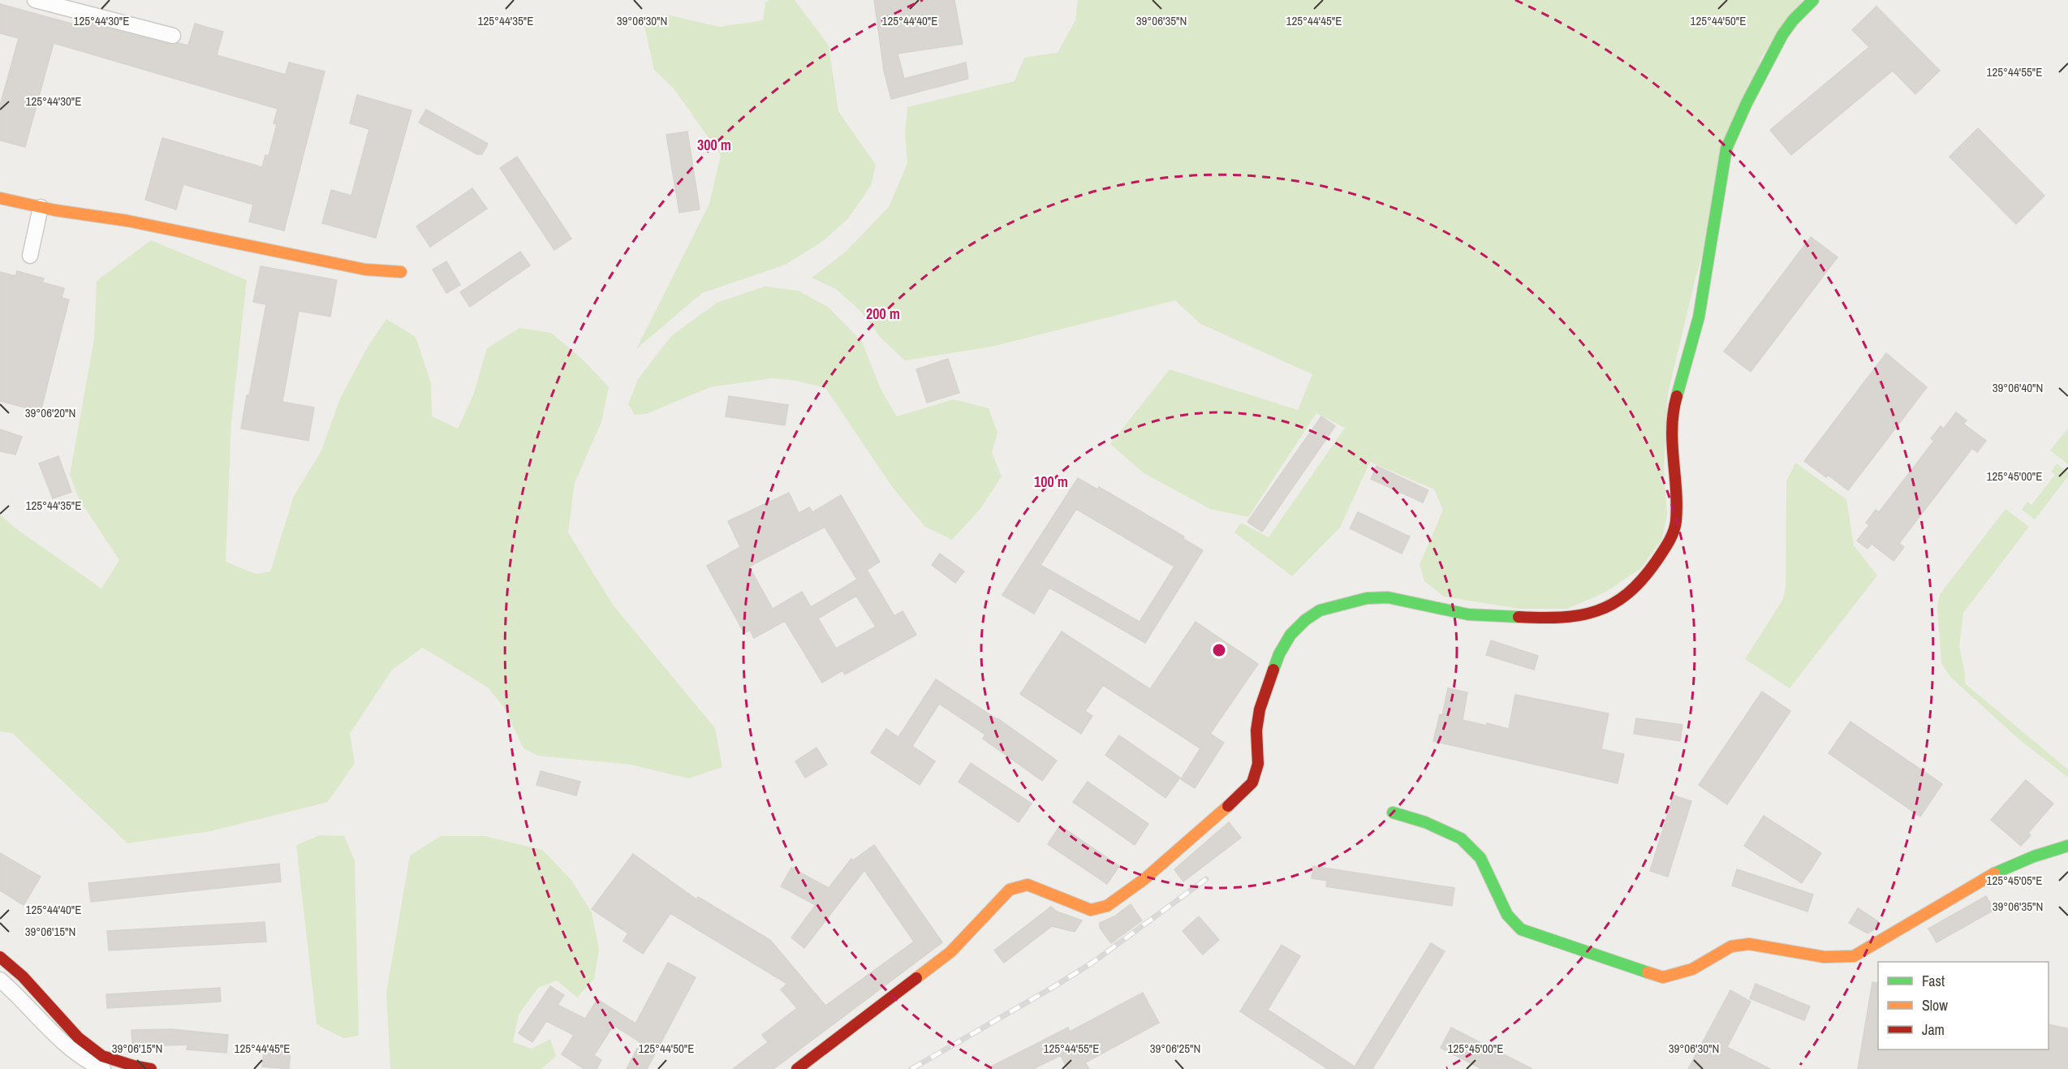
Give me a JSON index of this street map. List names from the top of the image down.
{
  "legend": ["Fast", "Slow", "Jam"],
  "coordinates": [
    "125°44'30\"E",
    "125°44'35\"E",
    "39°06'30\"N",
    "125°44'40\"E",
    "39°06'35\"N",
    "125°44'45\"E",
    "125°44'50\"E",
    "125°44'55\"E",
    "39°06'40\"N",
    "39°06'20\"N",
    "125°45'00\"E",
    "125°45'05\"E",
    "39°06'15\"N",
    "39°06'25\"N"
  ],
  "rings": ["300 m", "200 m", "100 m"]
}
